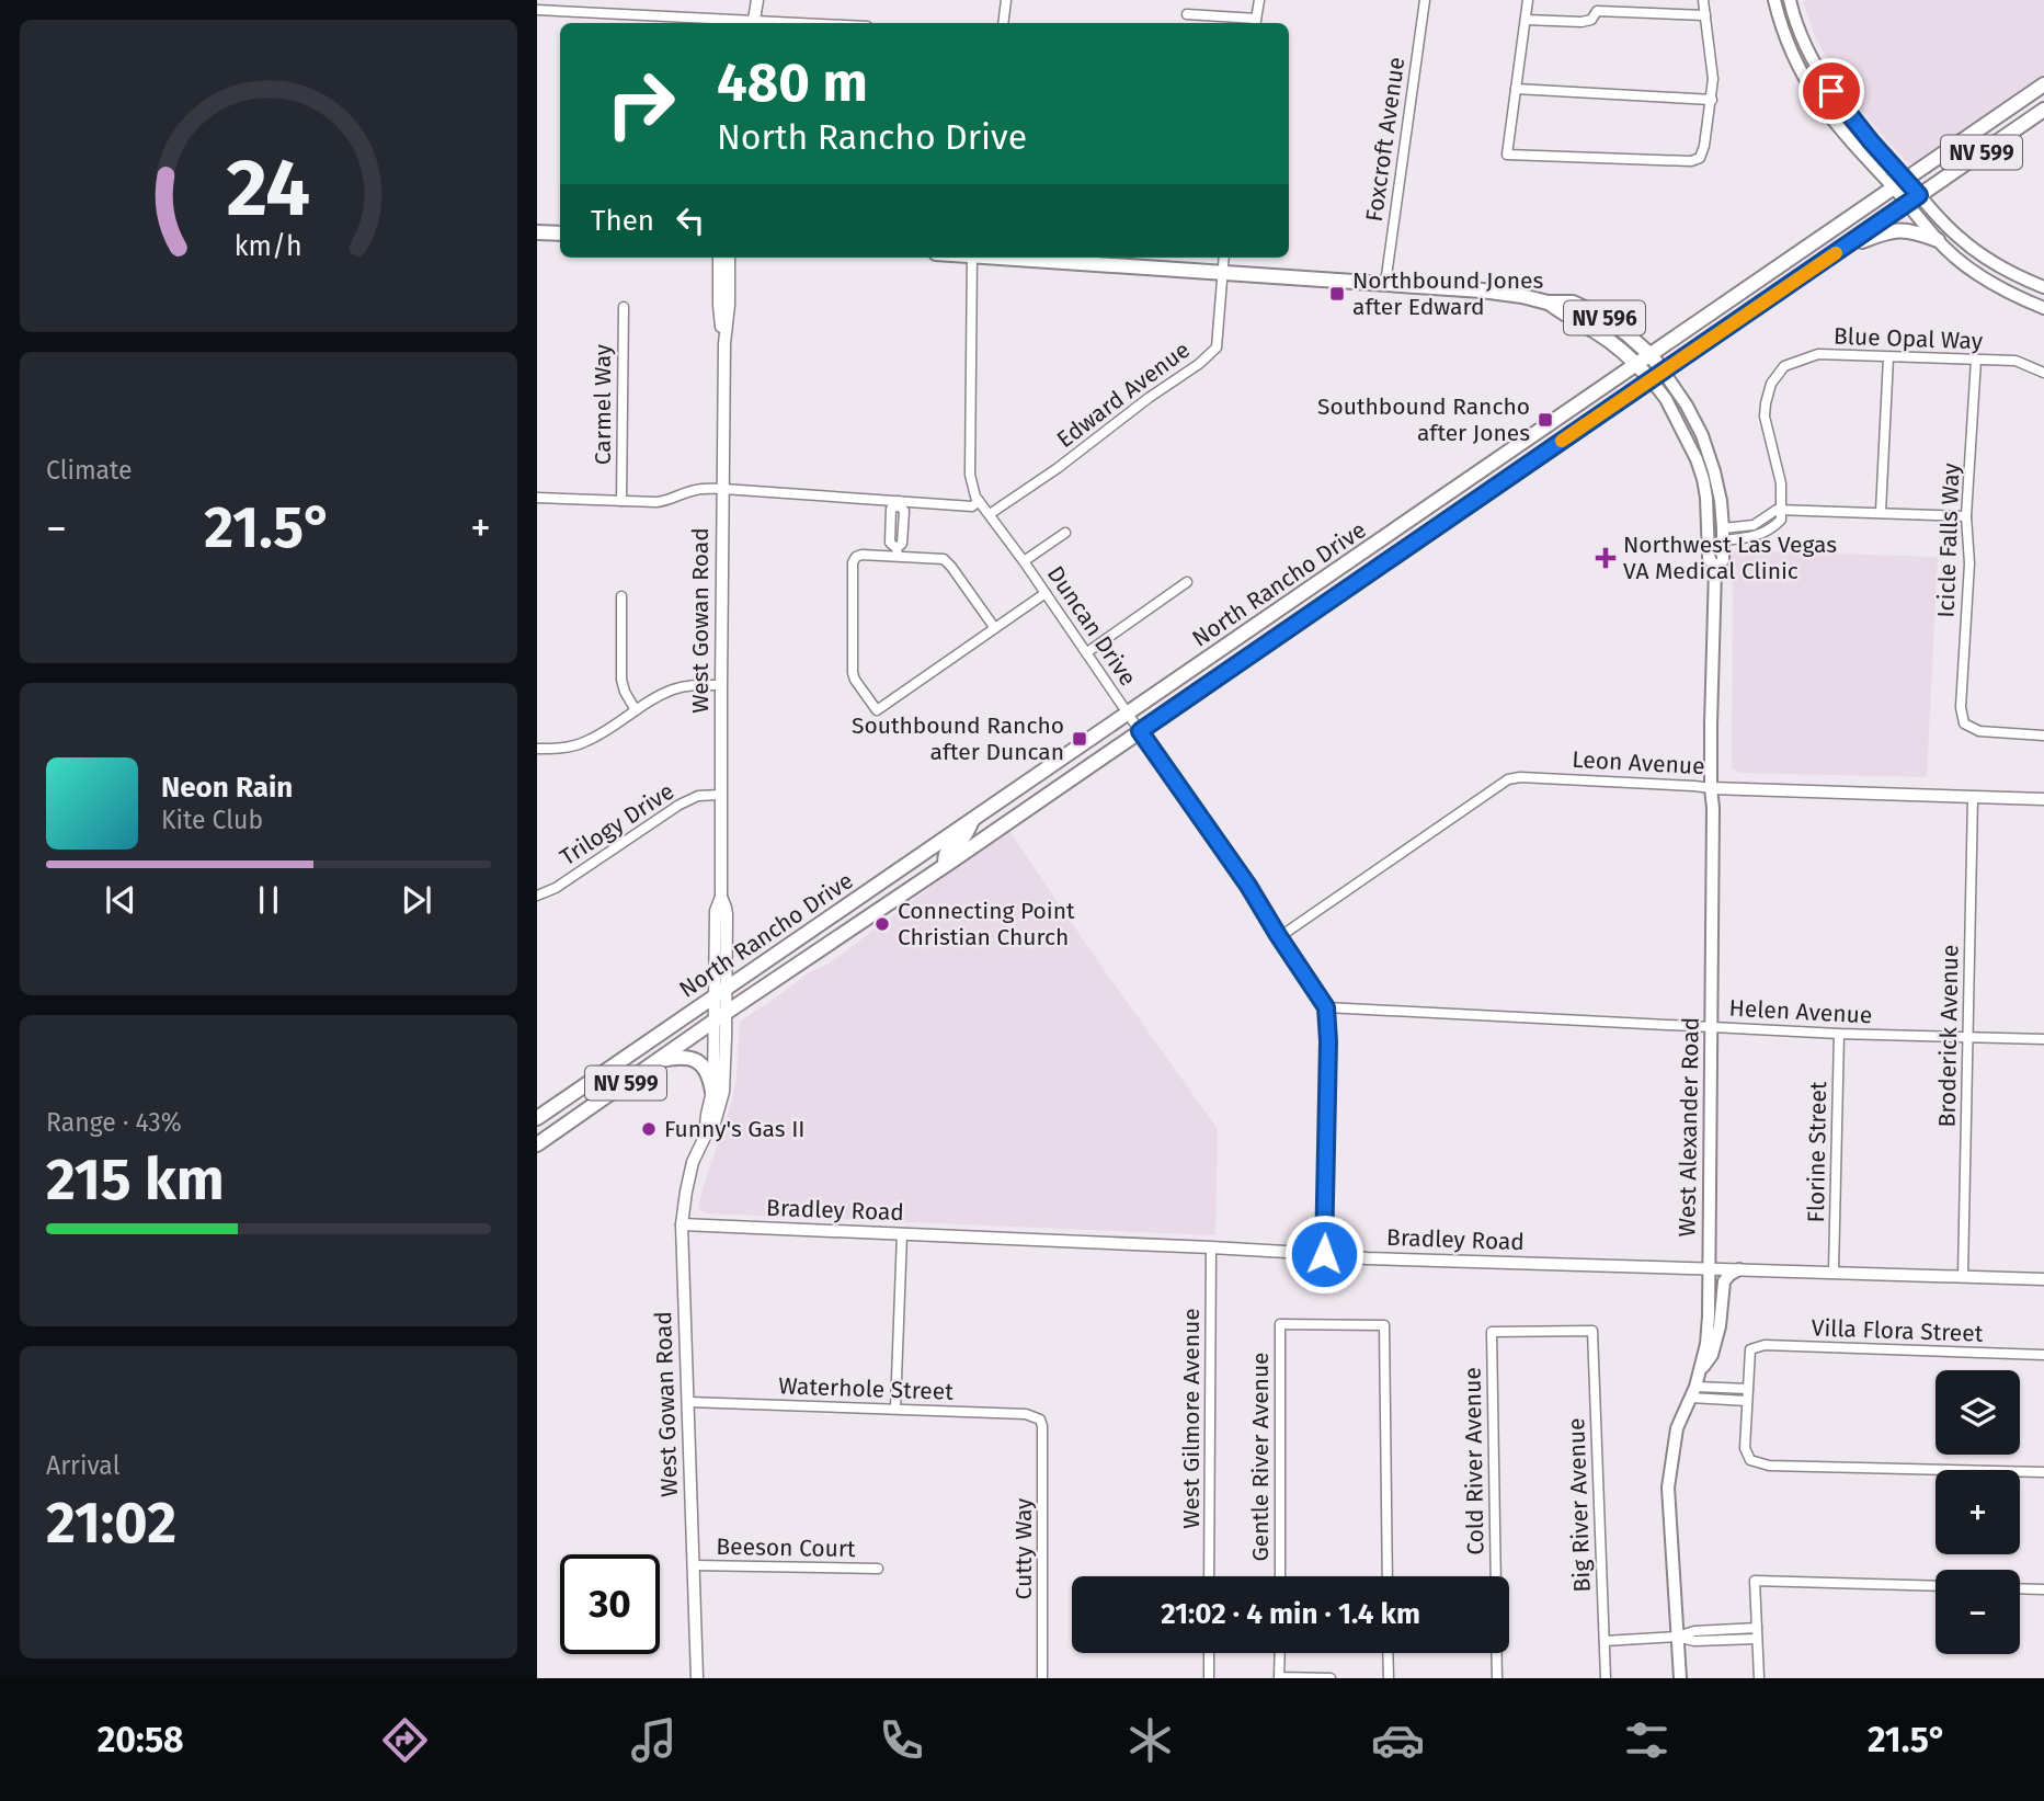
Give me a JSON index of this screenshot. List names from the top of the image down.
{
  "streets": {
    "main road": [
      "NV 599",
      "NV 596",
      "North Rancho Drive",
      "West Alexander Road"
    ],
    "street": [
      "Foxcroft Avenue",
      "Blue Opal Way",
      "Edward Avenue",
      "Carmel Way",
      "Icicle Falls Way",
      "West Gowan Road",
      "Duncan Drive",
      "Leon Avenue",
      "Trilogy Drive",
      "Helen Avenue",
      "Broderick Avenue",
      "Florine Street",
      "Bradley Road",
      "Villa Flora Street",
      "Waterhole Street",
      "West Gilmore Avenue",
      "Gentle River Avenue",
      "Cold River Avenue",
      "Big River Avenue",
      "Beeson Court",
      "Cutty Way"
    ]
  },
  "crossings": [
    ["Foxcroft Avenue", "NV 596"],
    ["NV 596", "Edward Avenue"],
    ["NV 596", "North Rancho Drive"],
    ["NV 596", "West Alexander Road"],
    ["Blue Opal Way", "Icicle Falls Way"],
    ["Edward Avenue", "Duncan Drive"],
    ["North Rancho Drive", "West Gowan Road"],
    ["North Rancho Drive", "Duncan Drive"],
    ["North Rancho Drive", "West Alexander Road"],
    ["West Gowan Road", "Trilogy Drive"],
    ["West Gowan Road", "Bradley Road"],
    ["West Gowan Road", "Waterhole Street"],
    ["West Gowan Road", "Beeson Court"],
    ["Duncan Drive", "Leon Avenue"],
    ["Duncan Drive", "Helen Avenue"],
    ["Leon Avenue", "Broderick Avenue"],
    ["Leon Avenue", "West Alexander Road"],
    ["Helen Avenue", "Broderick Avenue"],
    ["Helen Avenue", "West Alexander Road"],
    ["Helen Avenue", "Florine Street"],
    ["Broderick Avenue", "Bradley Road"],
    ["West Alexander Road", "Bradley Road"],
    ["Florine Street", "Bradley Road"],
    ["Bradley Road", "West Gilmore Avenue"],
    ["Waterhole Street", "Cutty Way"],
    ["Cold River Avenue", "Big River Avenue"]
  ],
  "places": {
    "transit": ["Northbound Jones after Edward", "Southbound Rancho after Jones", "Southbound Rancho after Duncan"],
    "health": ["Northwest Las Vegas VA Medical Clinic"],
    "other": ["Connecting Point Christian Church", "Funny's Gas II"]
  },
  "page": {
    "turn": ["480 m", "North Rancho Drive"],
    "then": "Then",
    "tile": [
      "Climate",
      ["Range · 43%", "215 km"],
      ["Arrival", "21:02"]
    ],
    "heat": ["−", "21.5°", "+"],
    "song": ["Neon Rain", "Kite Club"],
    "map_buttons": ["+", "−"],
    "limit": "30",
    "trip": "21:02 · 4 min · 1.4 km",
    "tabs": ["20:58", "21.5°"],
    "gauge": ["24", "km/h"]
  }
}
